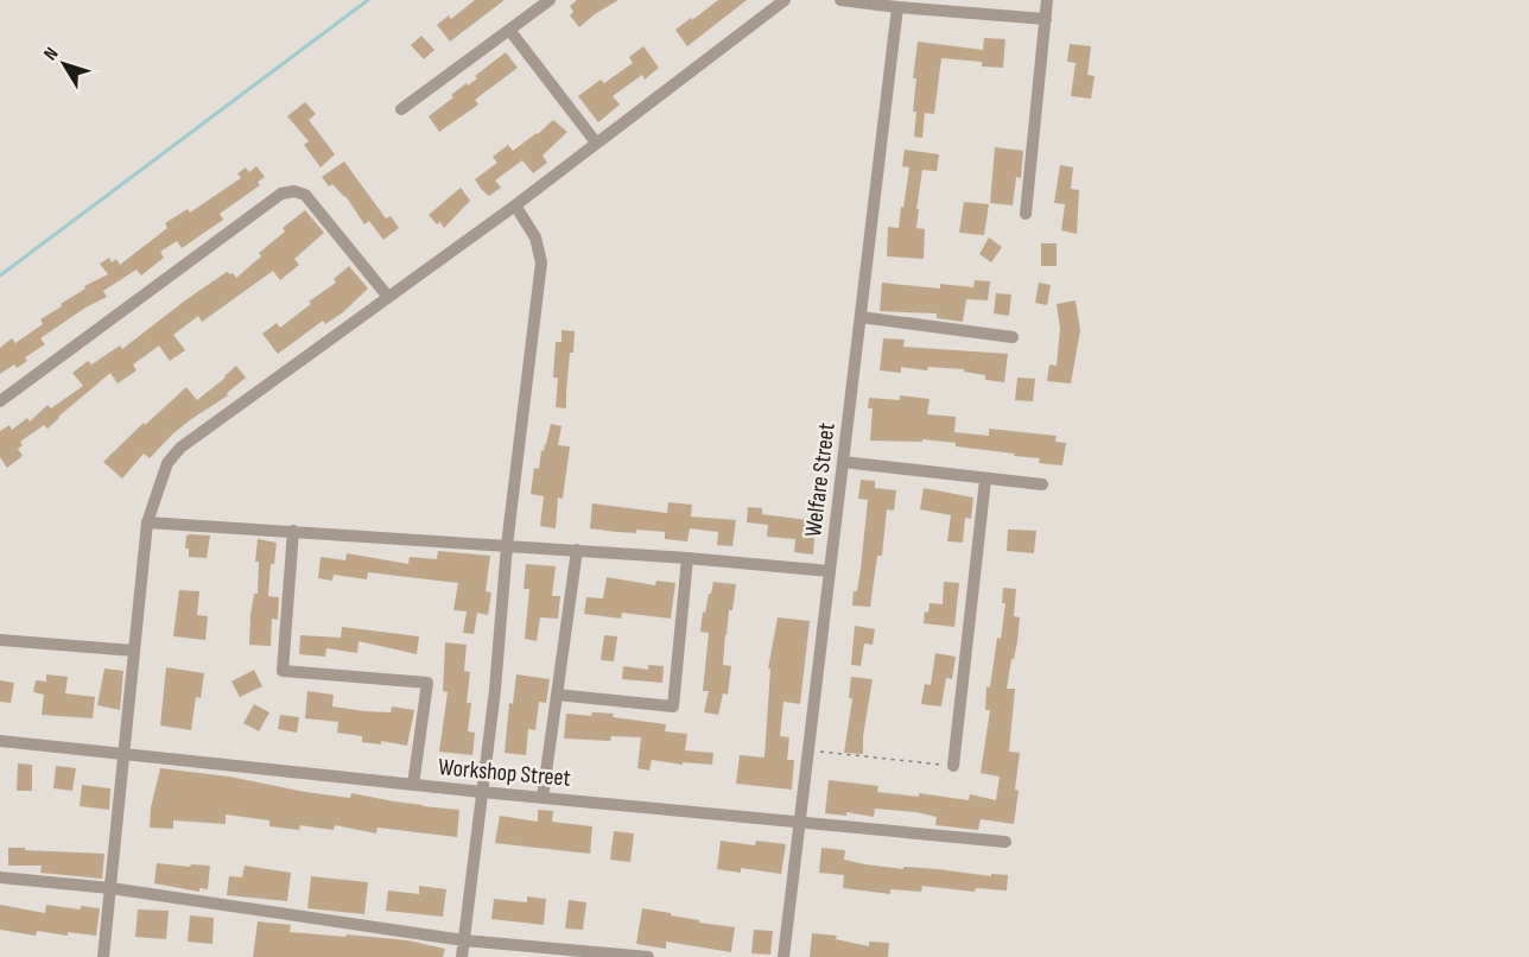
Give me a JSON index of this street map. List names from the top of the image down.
{
  "streets": {
    "street": ["Welfare Street", "Workshop Street"]
  },
  "crossings": [
    ["Welfare Street", "Workshop Street"]
  ],
  "north": "top left"
}
